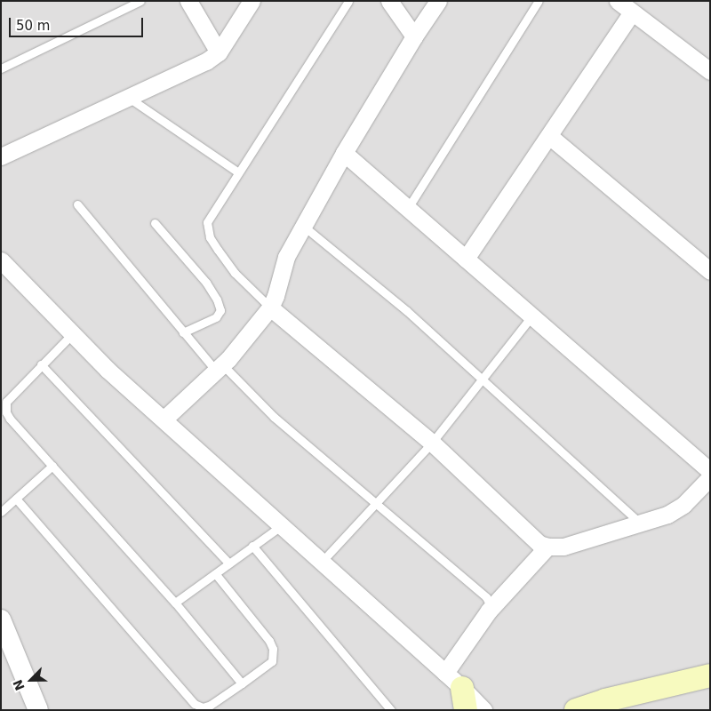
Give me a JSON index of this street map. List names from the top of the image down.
{
  "scale_bar": "50 m",
  "north": "bottom left"
}
